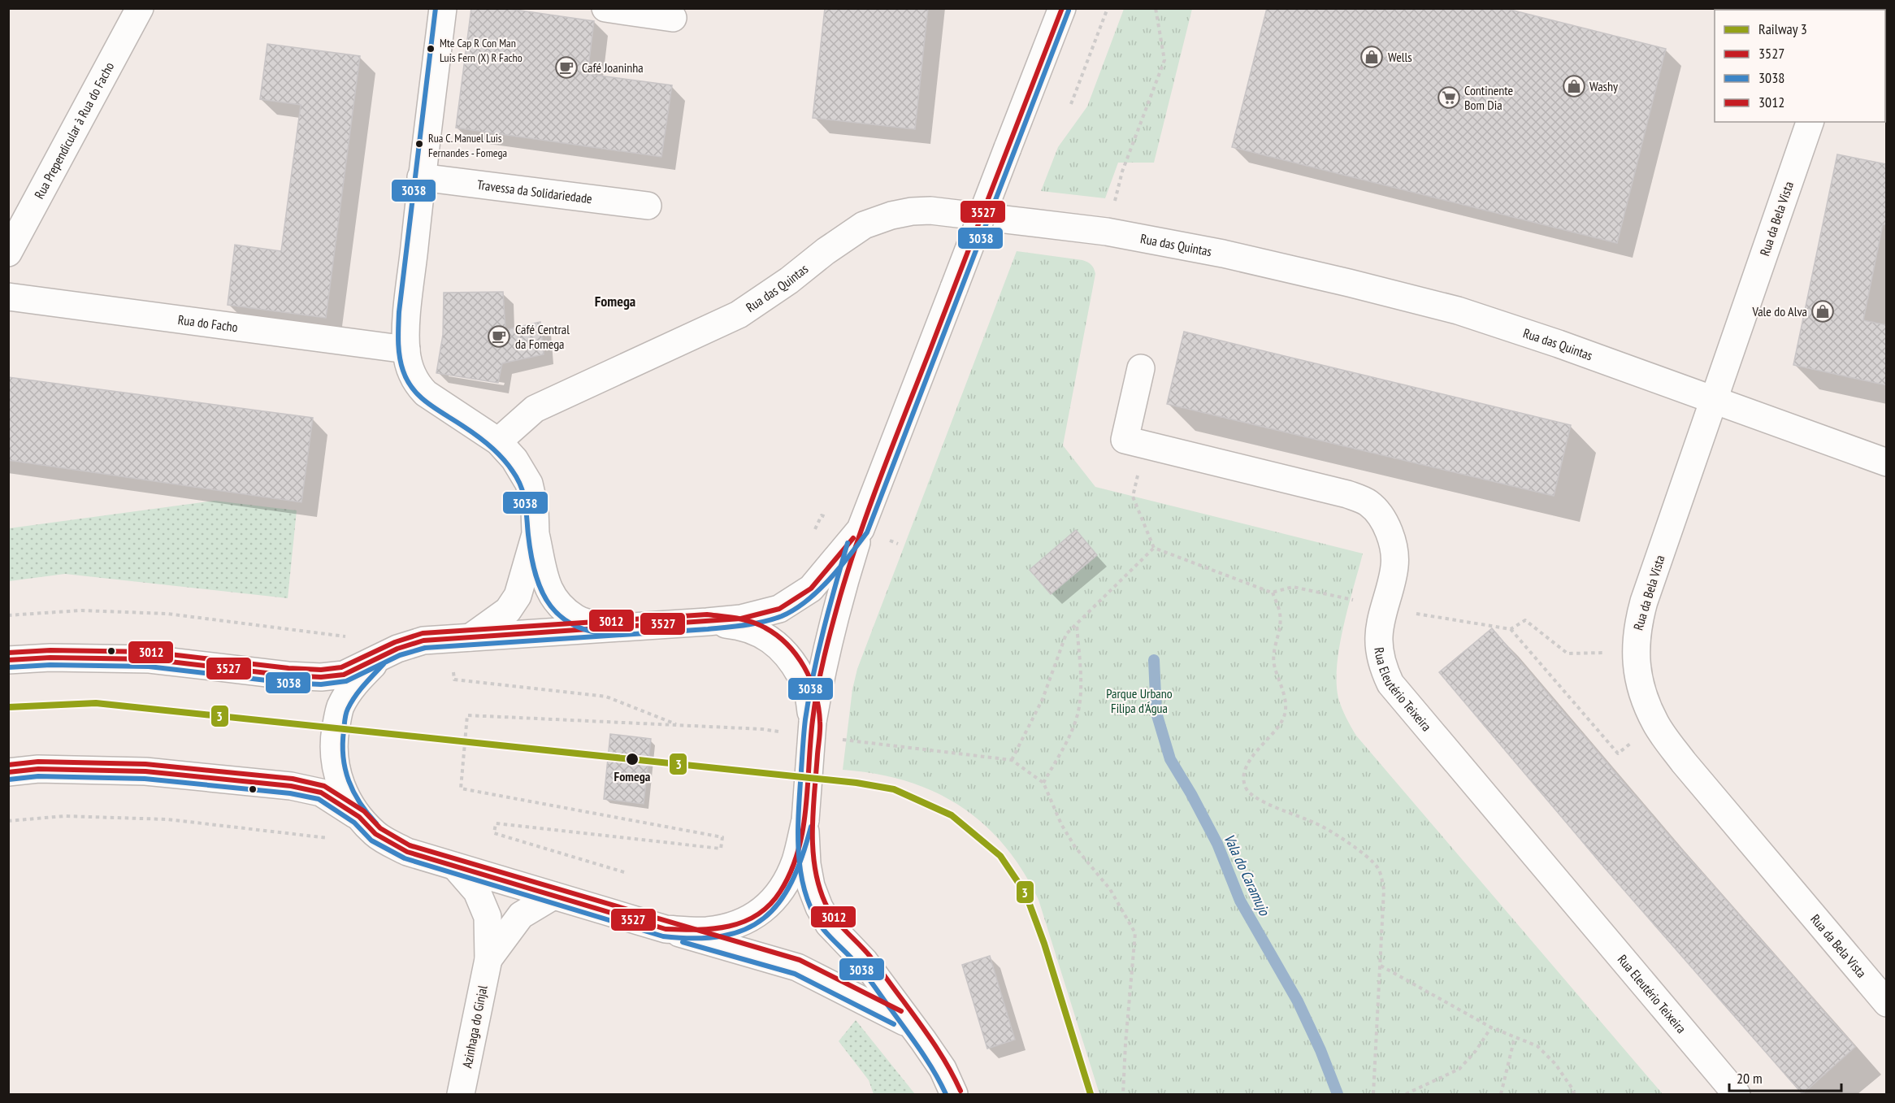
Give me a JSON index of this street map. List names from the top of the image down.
{
  "streets": {
    "street": [
      "Rua Prependicular à Rua do Facho",
      "Travessa da Solidariedade",
      "Rua da Bela Vista",
      "Rua das Quintas",
      "Rua do Facho",
      "Rua Eleutério Teixeira",
      "Azinhaga do Ginjal"
    ]
  },
  "crossings": [
    ["Rua da Bela Vista", "Rua das Quintas"]
  ],
  "districts": ["Fomega"],
  "water": ["Vala do Caramujo"],
  "parks": ["Parque Urbano Filipa d'Água"],
  "places": {
    "other": ["Mte Cap R Con Man Luis Fern (X) R Facho", "Rua C. Manuel Luis Fernandes - Fomega", "Fomega"],
    "shop": ["Wells", "Washy", "Vale do Alva"],
    "cafe": ["Café Joaninha", "Café Central da Fomega"],
    "supermarket": ["Continente Bom Dia"]
  },
  "lines": [
    "transit line 3527",
    "transit line 3038",
    "transit line 3012",
    "rail line 3"
  ],
  "legend": [
    "Railway 3",
    "3527",
    "3038",
    "3012"
  ],
  "scale_bar": "20 m"
}
